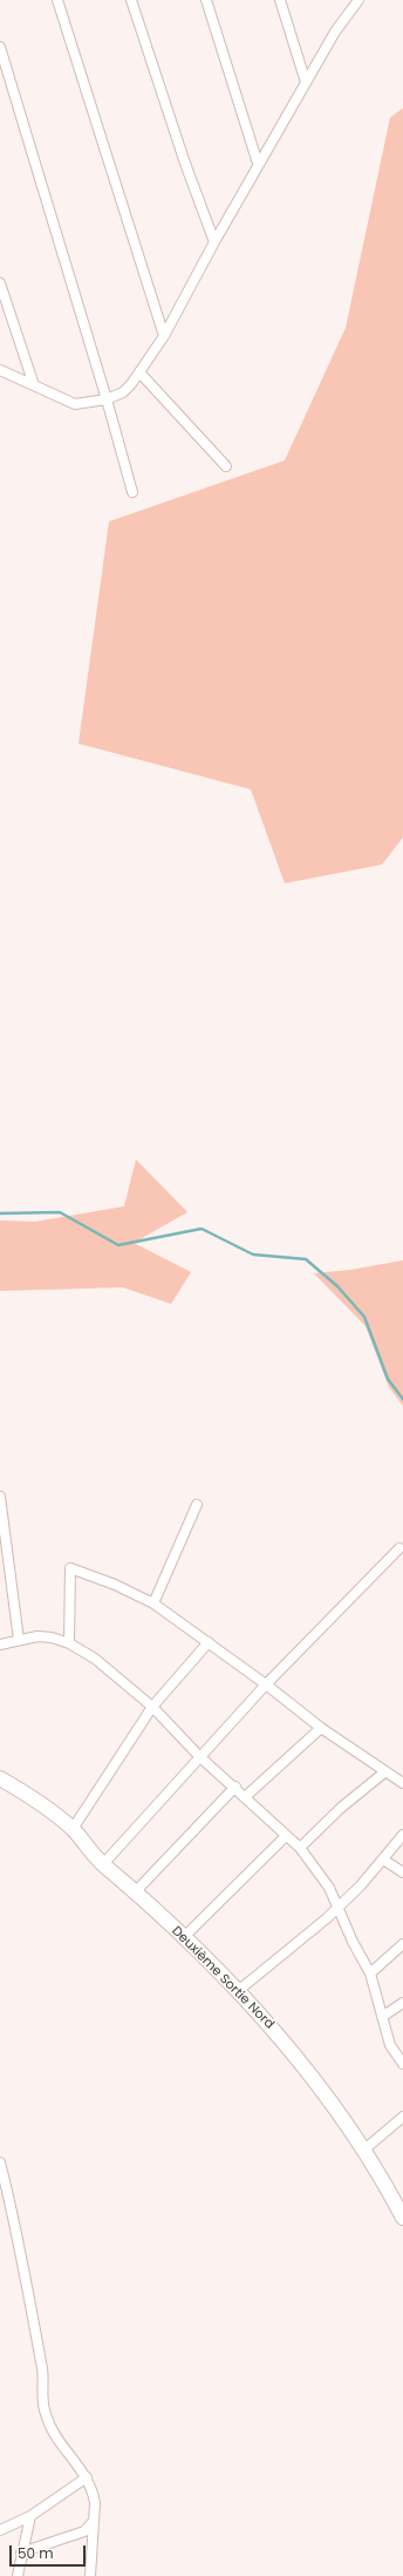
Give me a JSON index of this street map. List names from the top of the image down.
{
  "streets": {
    "main road": ["Deuxième Sortie Nord"]
  },
  "scale_bar": "50 m"
}
